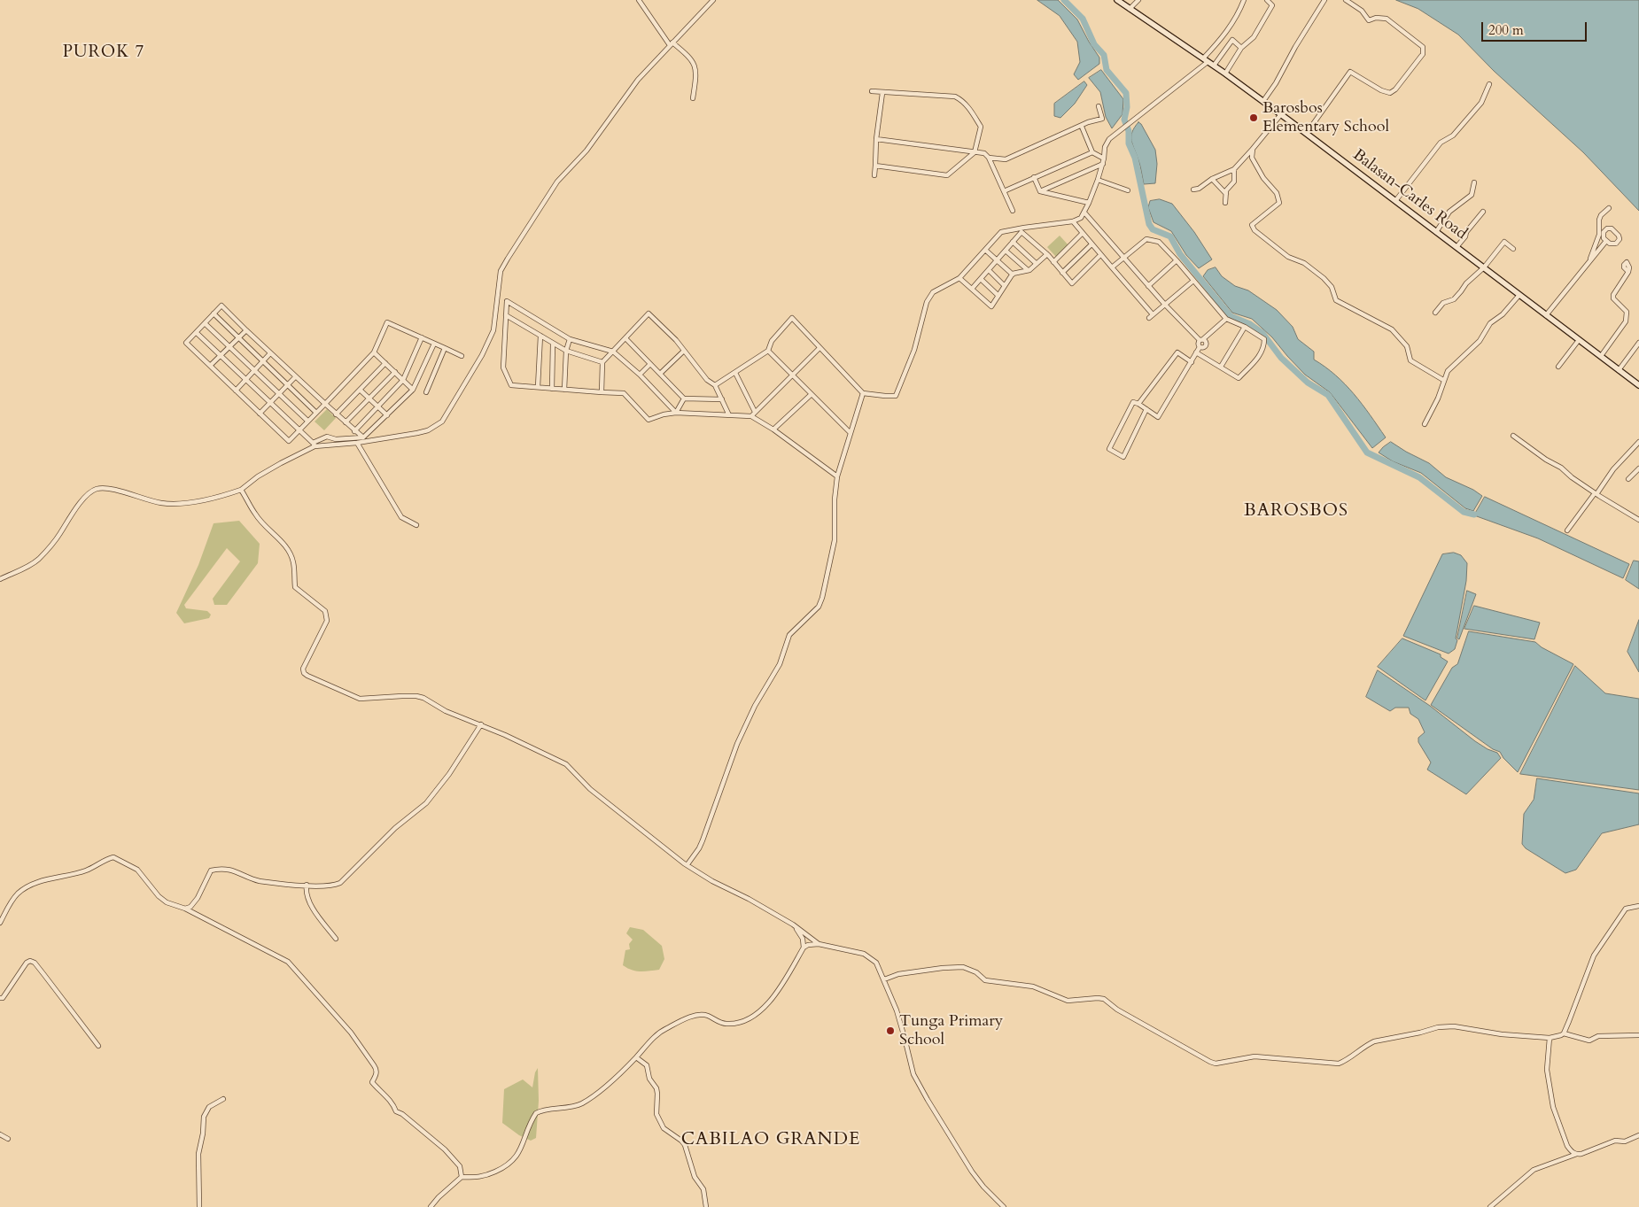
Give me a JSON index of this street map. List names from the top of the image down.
{
  "streets": {
    "main road": ["Balasan-Carles Road"]
  },
  "districts": ["PUROK 7", "BAROSBOS", "CABILAO GRANDE"],
  "places": ["Barosbos Elementary School", "Tunga Primary School"],
  "scale_bar": "200 m"
}
